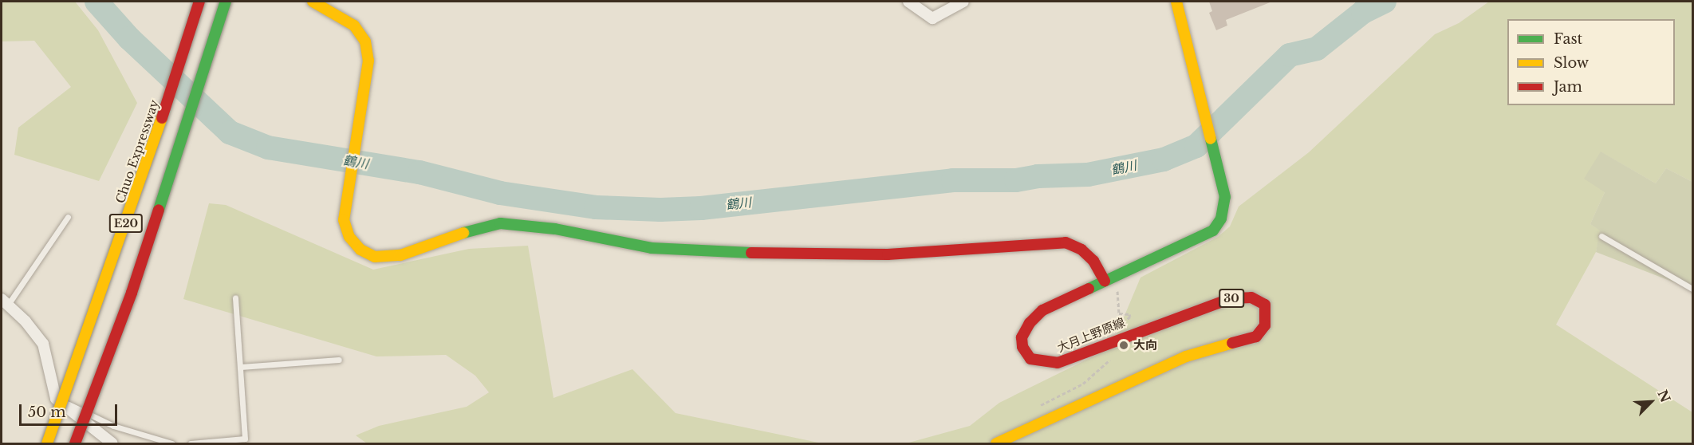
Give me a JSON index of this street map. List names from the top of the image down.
{
  "streets": {
    "main road": [
      "Chuo Expressway",
      "E20",
      "30",
      "大月上野原線"
    ]
  },
  "water": ["鶴川"],
  "places": ["大向"],
  "legend": ["Fast", "Slow", "Jam"],
  "scale_bar": "50 m",
  "north": "top right"
}
